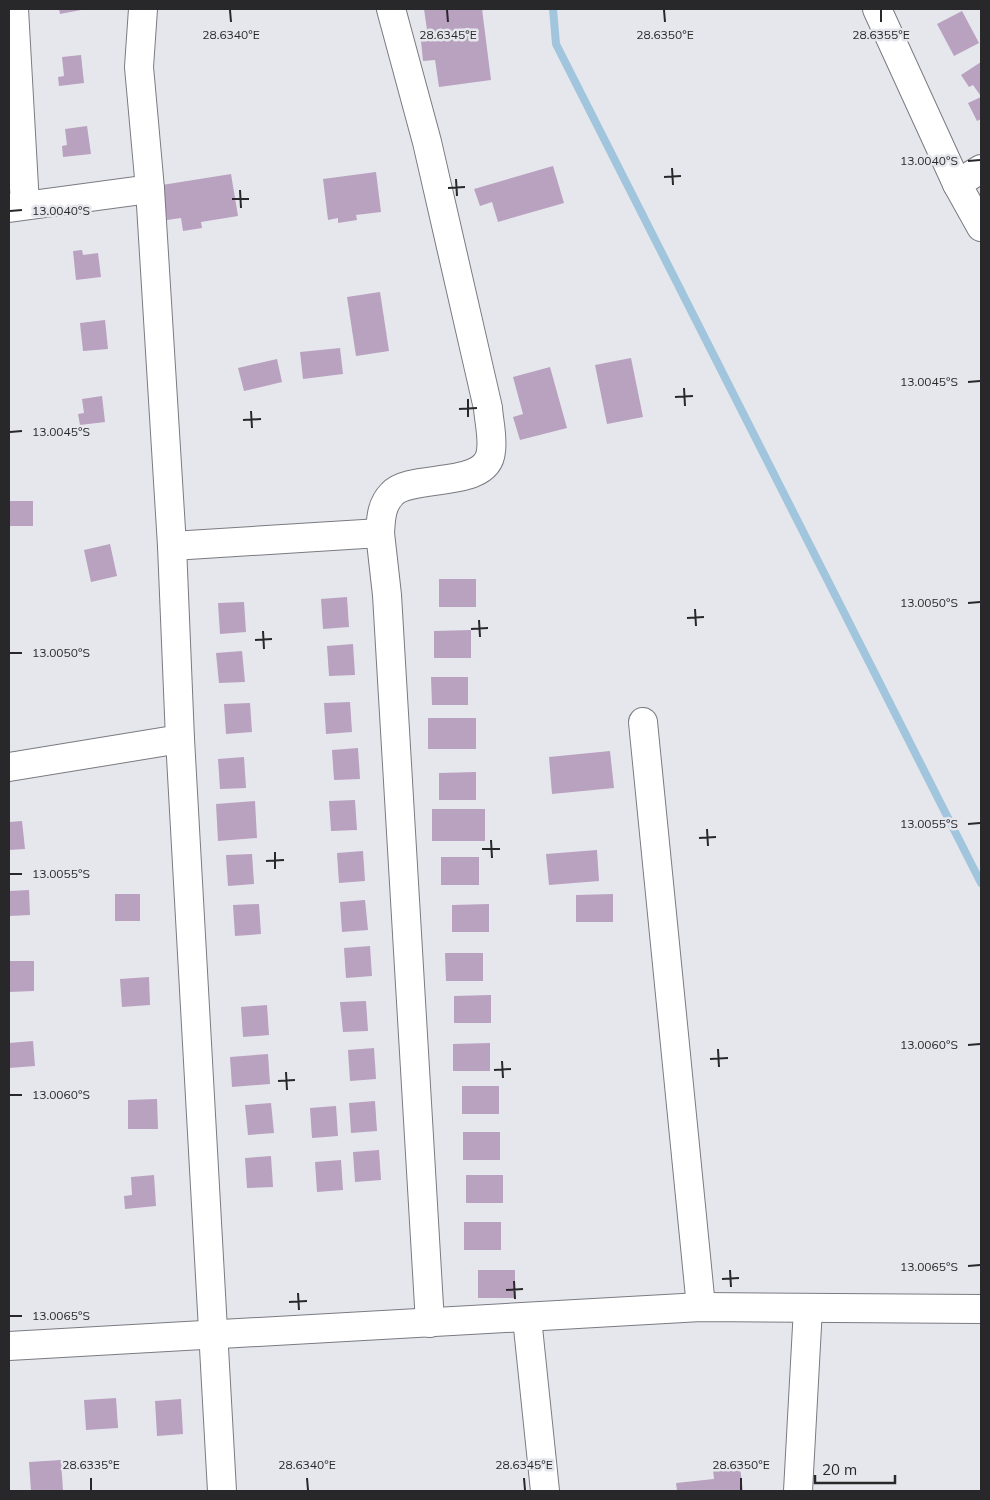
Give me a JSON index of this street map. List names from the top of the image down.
{
  "scale_bar": "20 m",
  "coordinates": [
    "28.6340°E",
    "28.6345°E",
    "28.6350°E",
    "28.6355°E",
    "13.0040°S",
    "13.0045°S",
    "13.0050°S",
    "13.0055°S",
    "13.0060°S",
    "13.0065°S",
    "28.6335°E"
  ]
}
